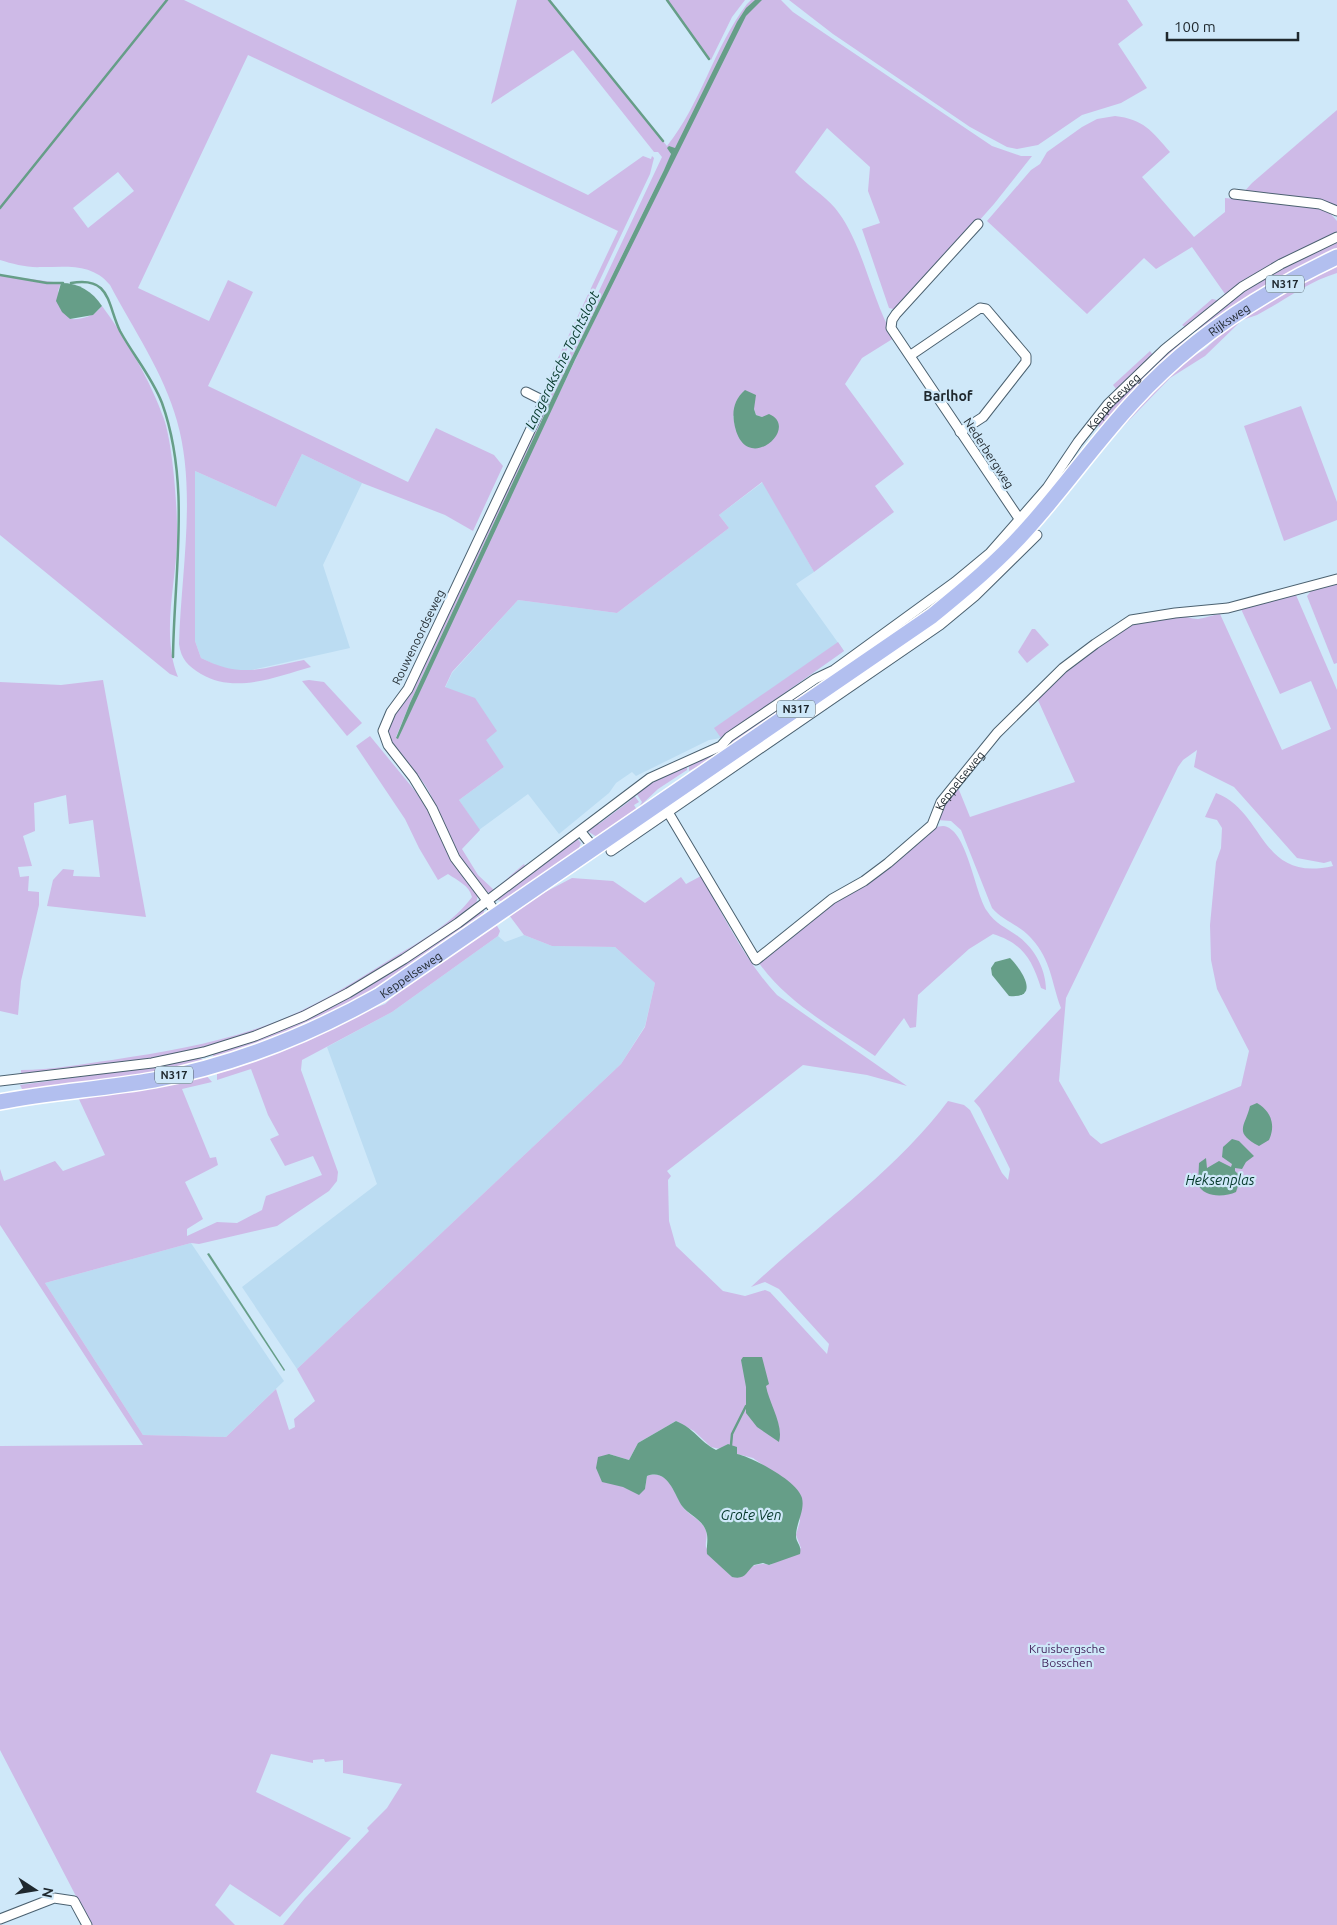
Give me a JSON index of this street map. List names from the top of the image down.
{
  "streets": {
    "main road": ["N317", "Rijksweg", "Keppelseweg"],
    "street": ["Nederbergweg", "Rouwenoordseweg"]
  },
  "crossings": [
    ["Rijksweg", "Keppelseweg"],
    ["Keppelseweg", "Nederbergweg"],
    ["Keppelseweg", "Rouwenoordseweg"]
  ],
  "districts": ["Barlhof"],
  "water": ["Langeraksche Tochtsloot", "Heksenplas", "Grote Ven"],
  "parks": ["Kruisbergsche Bosschen"],
  "scale_bar": "100 m",
  "north": "right"
}
